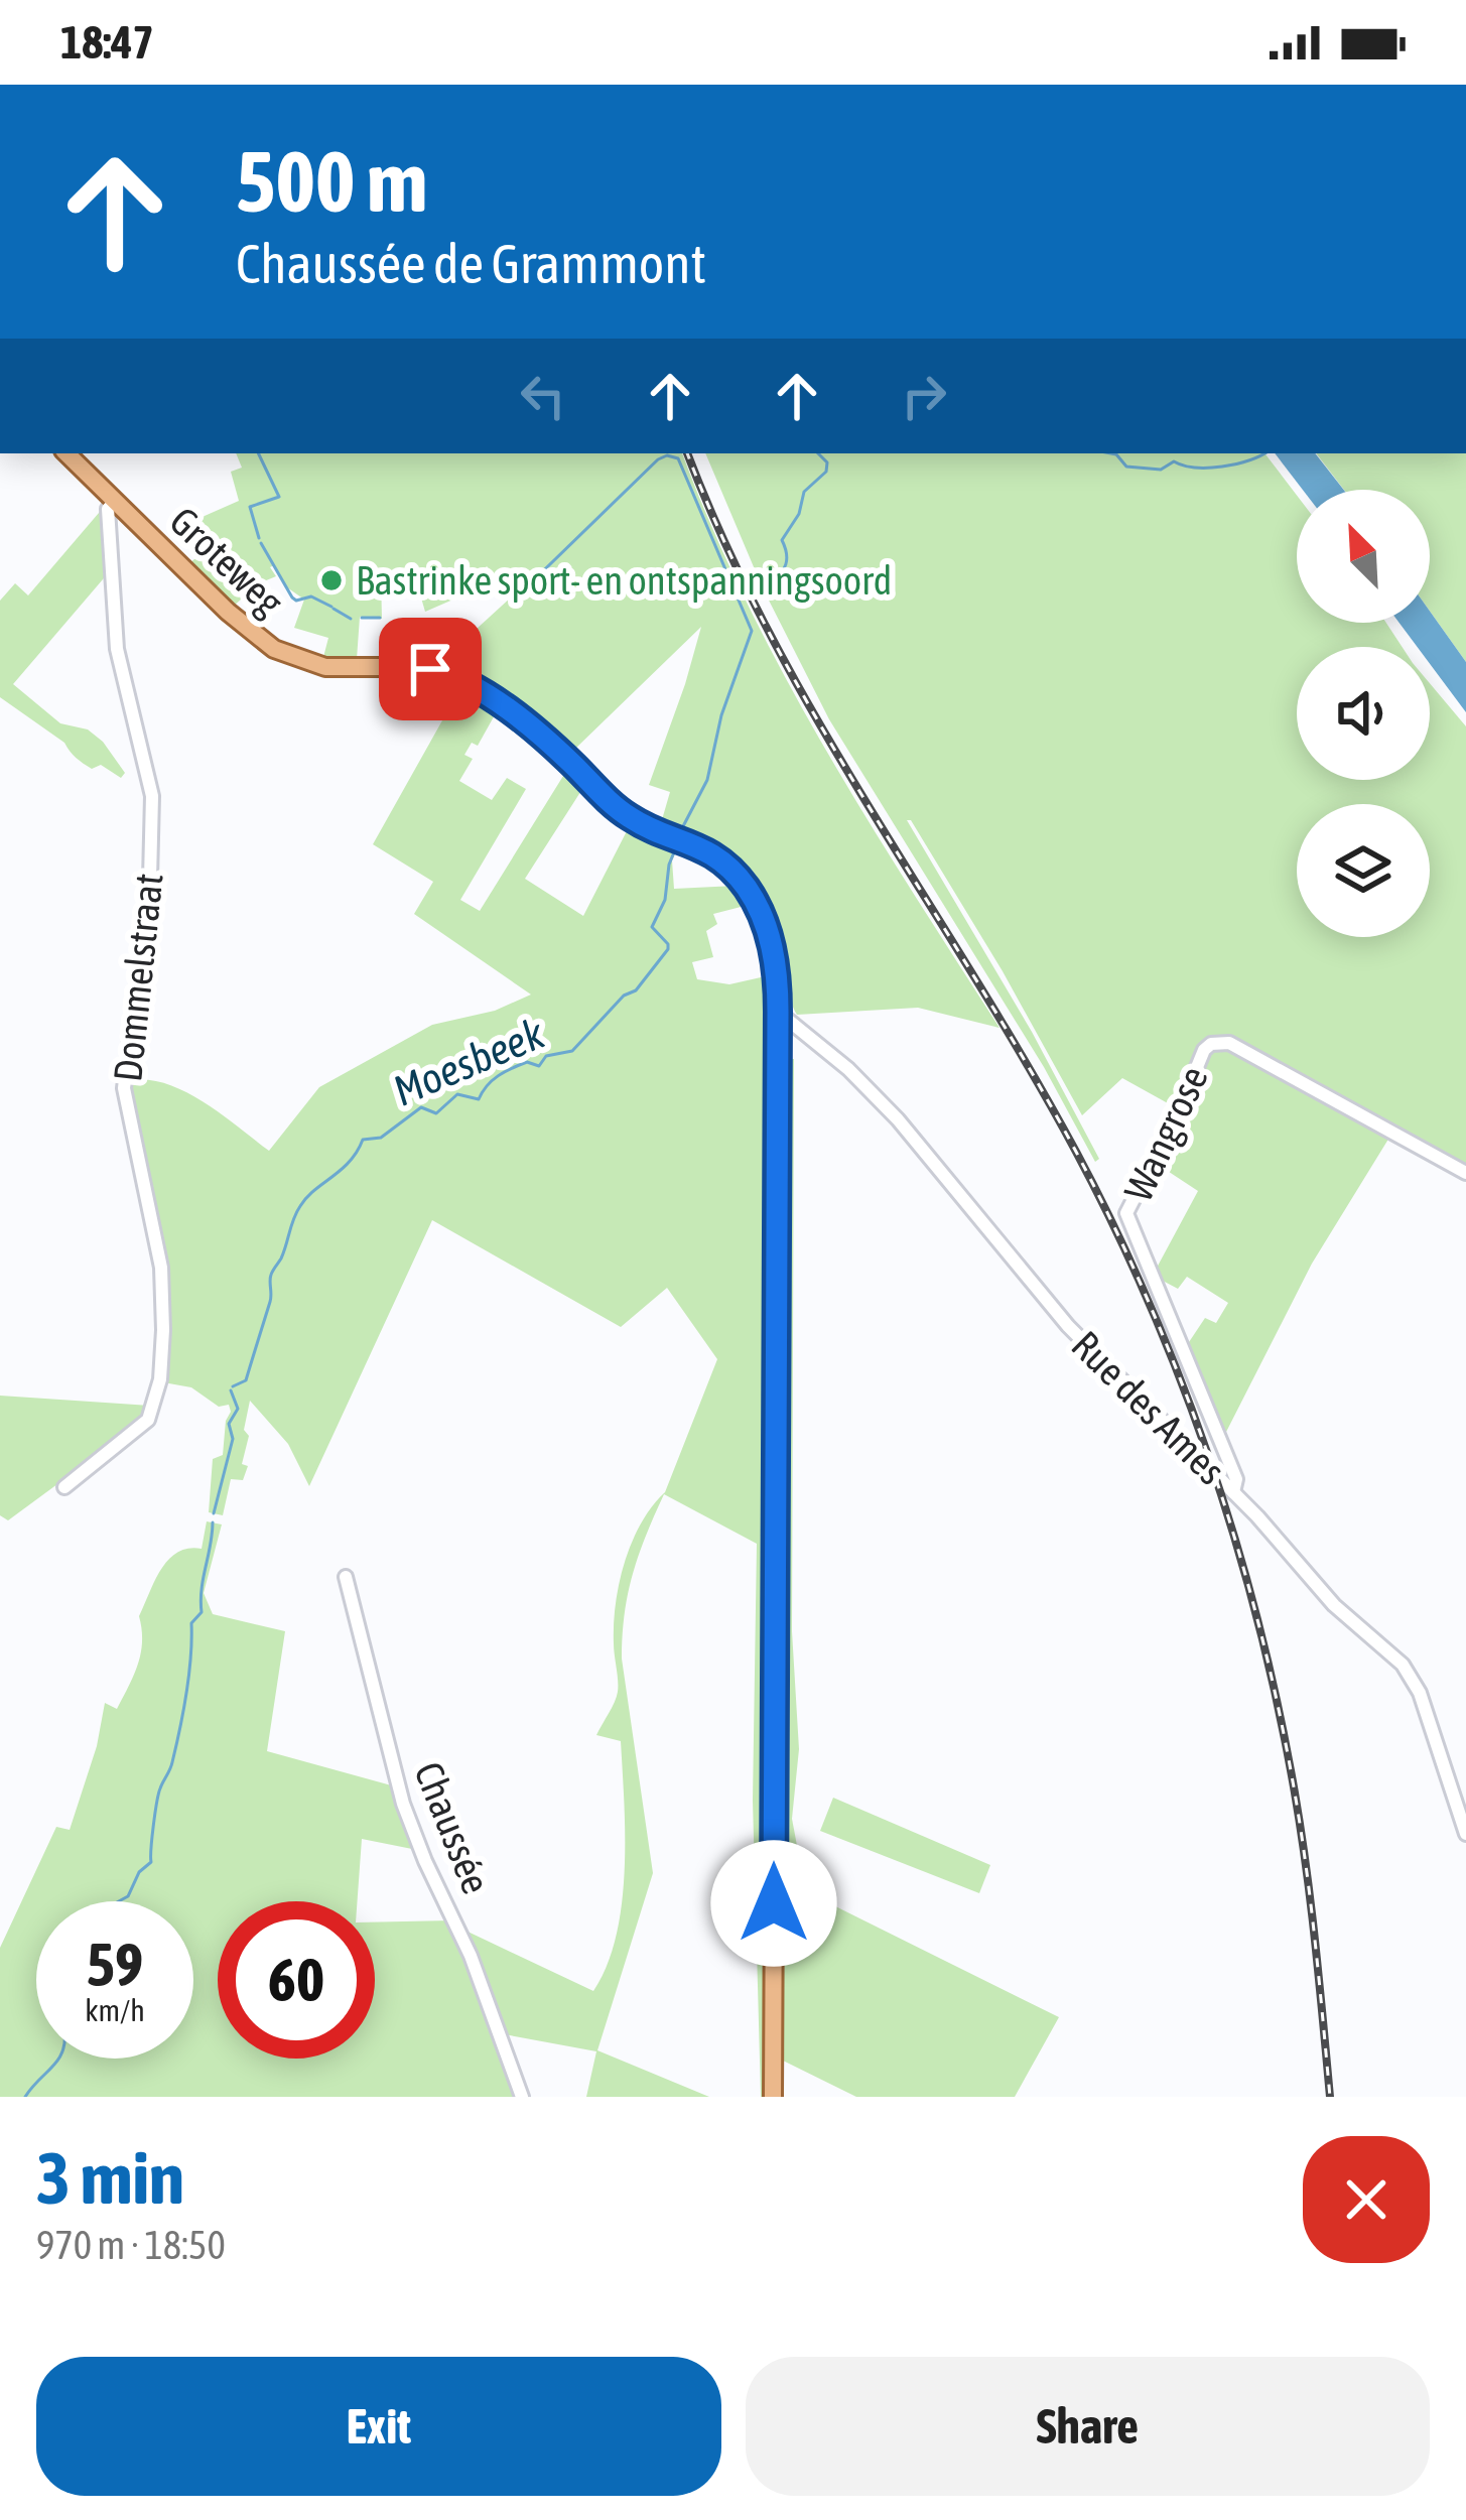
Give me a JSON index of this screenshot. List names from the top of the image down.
{
  "streets": {
    "main road": ["Groteweg"],
    "street": [
      "Dommelstraat",
      "Wangrose",
      "Rue des Ames",
      "Chaussée"
    ]
  },
  "crossings": [
    ["Groteweg", "Dommelstraat"],
    ["Groteweg", "Rue des Ames"],
    ["Wangrose", "Rue des Ames"]
  ],
  "water": ["Moesbeek"],
  "places": ["Bastrinke sport- en ontspanningsoord"],
  "north": "top left",
  "page": {
    "status": "18:47",
    "turn": ["500 m", "Chaussée de Grammont"],
    "speed": "59 km/h",
    "limit": "60",
    "heading": ["3 min", "970 m · 18:50"],
    "buttons": ["Exit", "Share"]
  }
}
